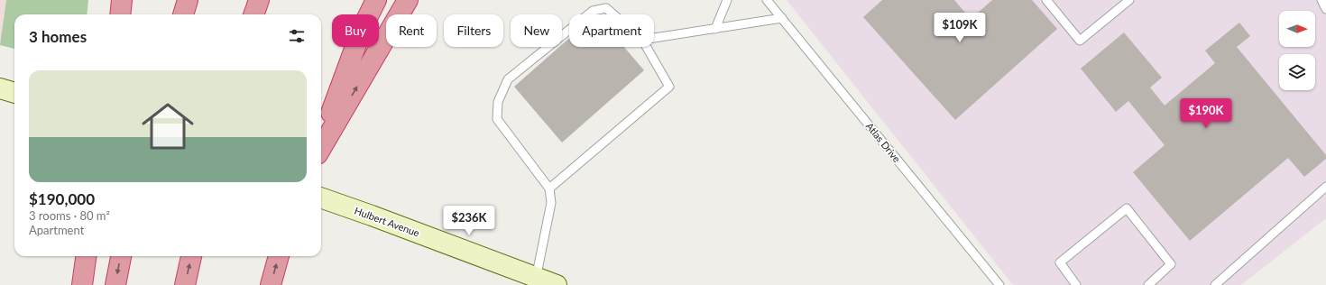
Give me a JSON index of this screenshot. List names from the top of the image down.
{
  "streets": {
    "main road": ["Hulbert Avenue"],
    "lane": ["Atlas Drive"]
  },
  "north": "right",
  "page": {
    "price": ["$109K", "$190K", "$236K"],
    "chip": [
      "Buy",
      "Rent",
      "Filters",
      "New",
      "Apartment"
    ],
    "heading": "3 homes",
    "list": [
      {
        "name": "$190,000",
        "note": "3 rooms · 80 m² · Apartment"
      }
    ]
  }
}
